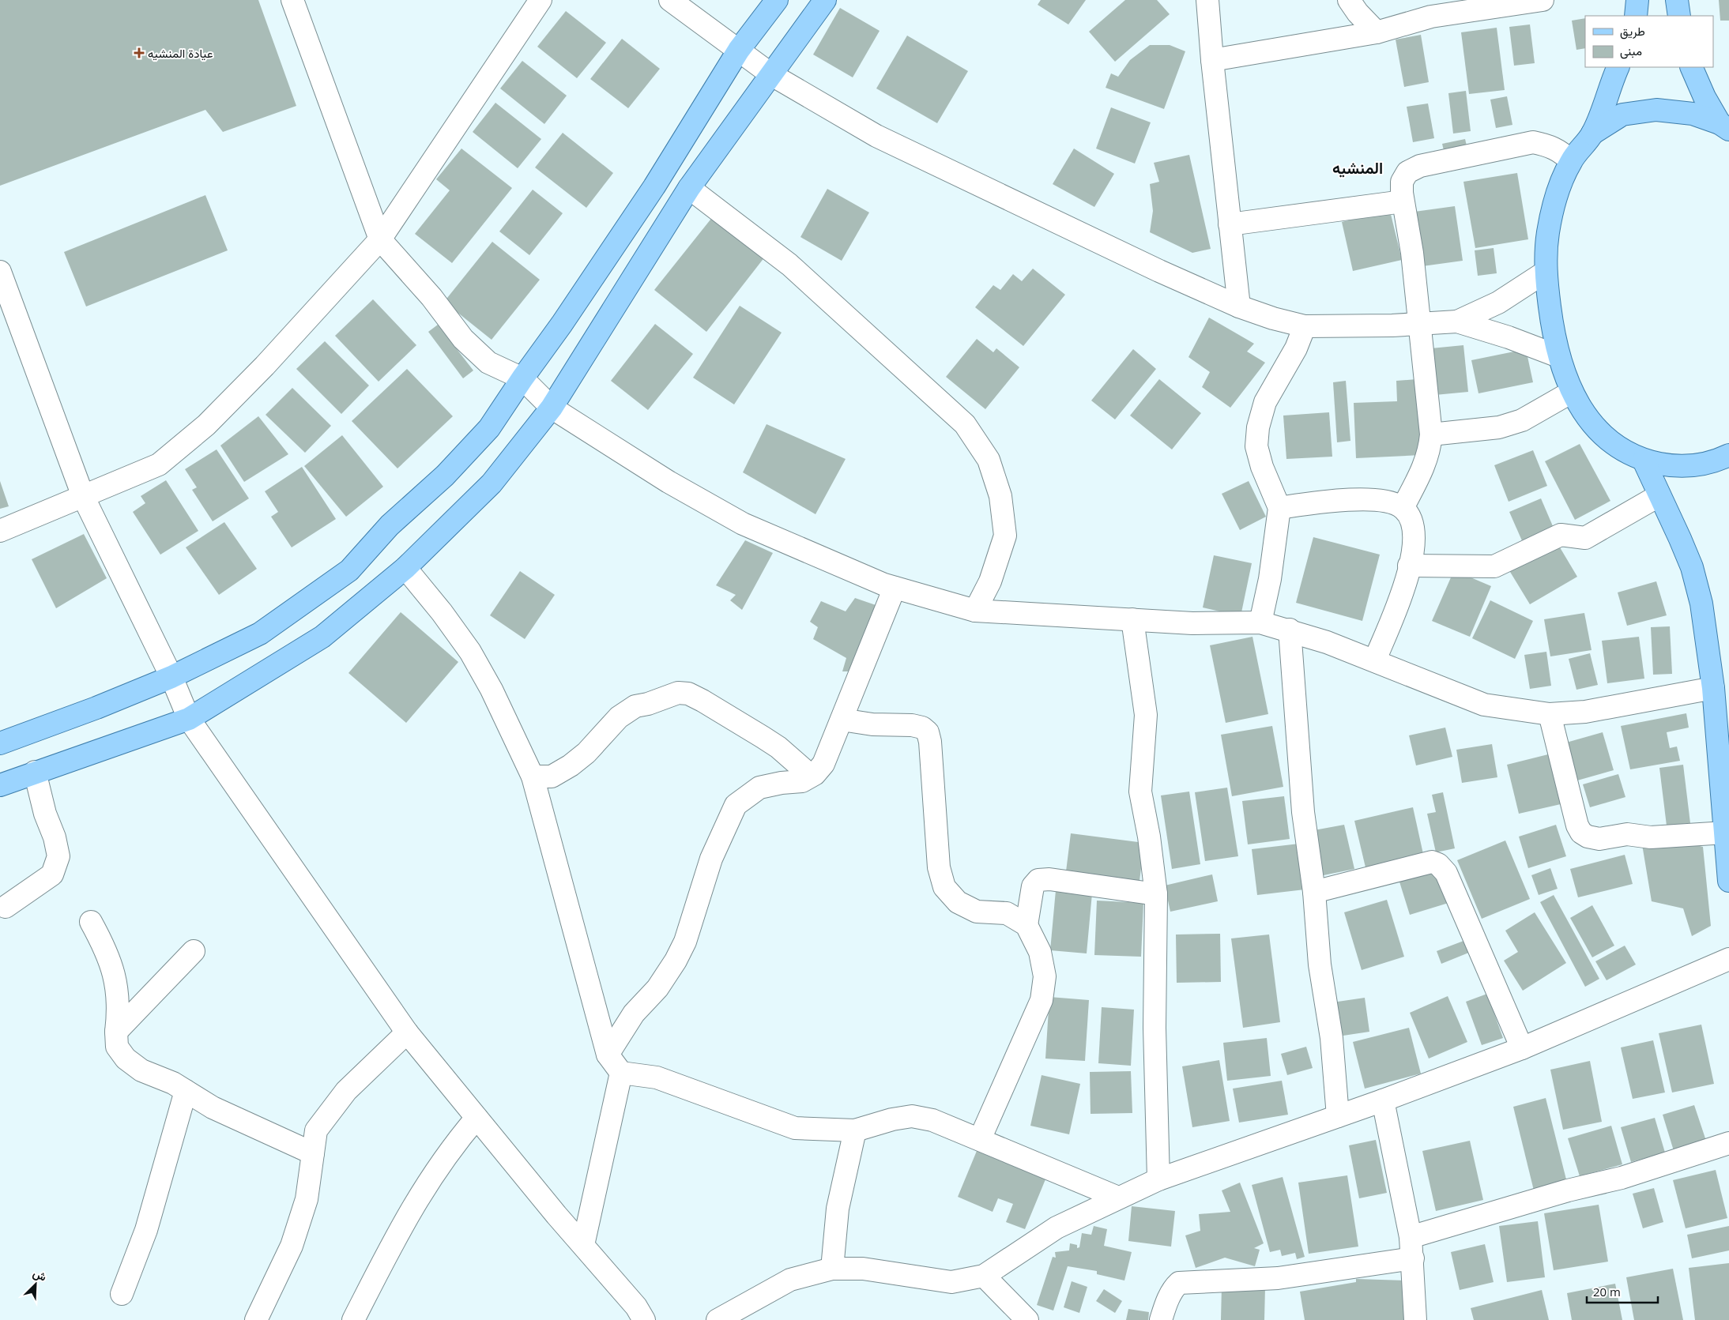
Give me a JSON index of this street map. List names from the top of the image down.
{
  "districts": ["المنشيه"],
  "places": {
    "health": ["عيادة المنشيه"]
  },
  "legend": ["طريق", "مبنى"],
  "scale_bar": "20 m",
  "north": "top right"
}
